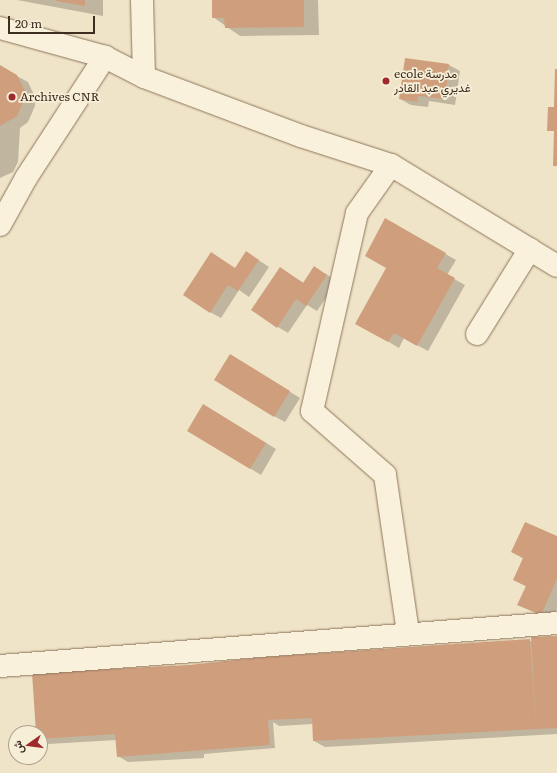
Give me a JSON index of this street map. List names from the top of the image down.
{
  "places": ["ecole مدرسة غديري عبد القادر", "Archives CNR"],
  "scale_bar": "20 m",
  "north": "left"
}
